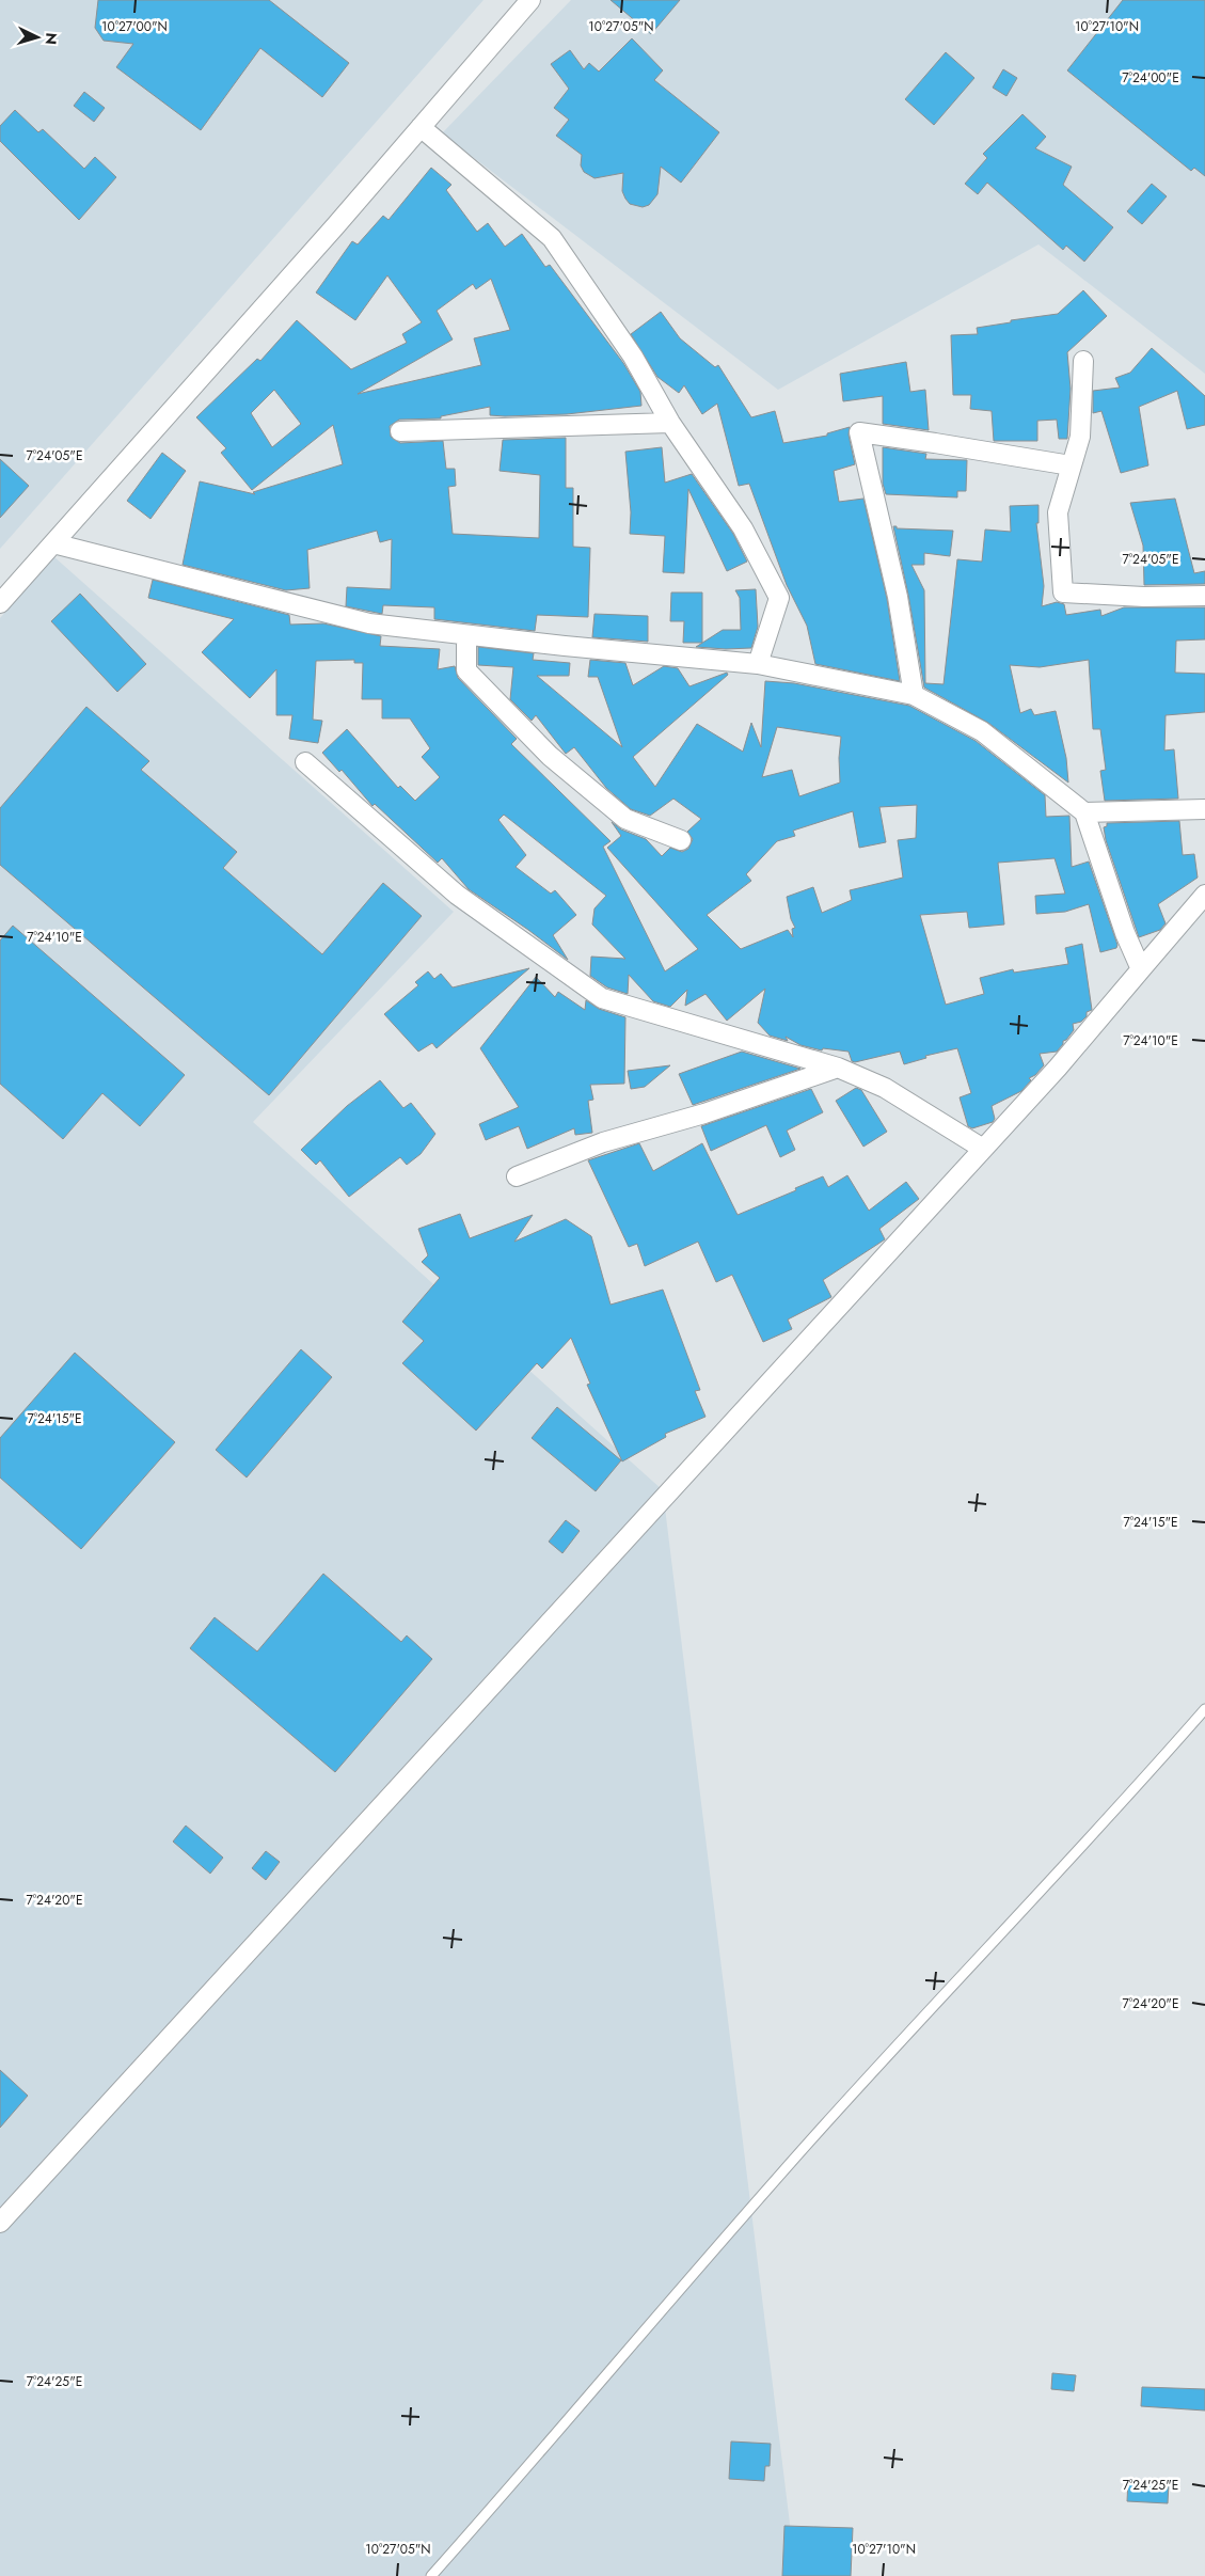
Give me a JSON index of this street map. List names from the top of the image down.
{
  "north": "right",
  "coordinates": [
    "10°27'00\"N",
    "10°27'05\"N",
    "10°27'10\"N",
    "7°24'00\"E",
    "7°24'05\"E",
    "7°24'10\"E",
    "7°24'15\"E",
    "7°24'20\"E",
    "7°24'25\"E"
  ]
}
